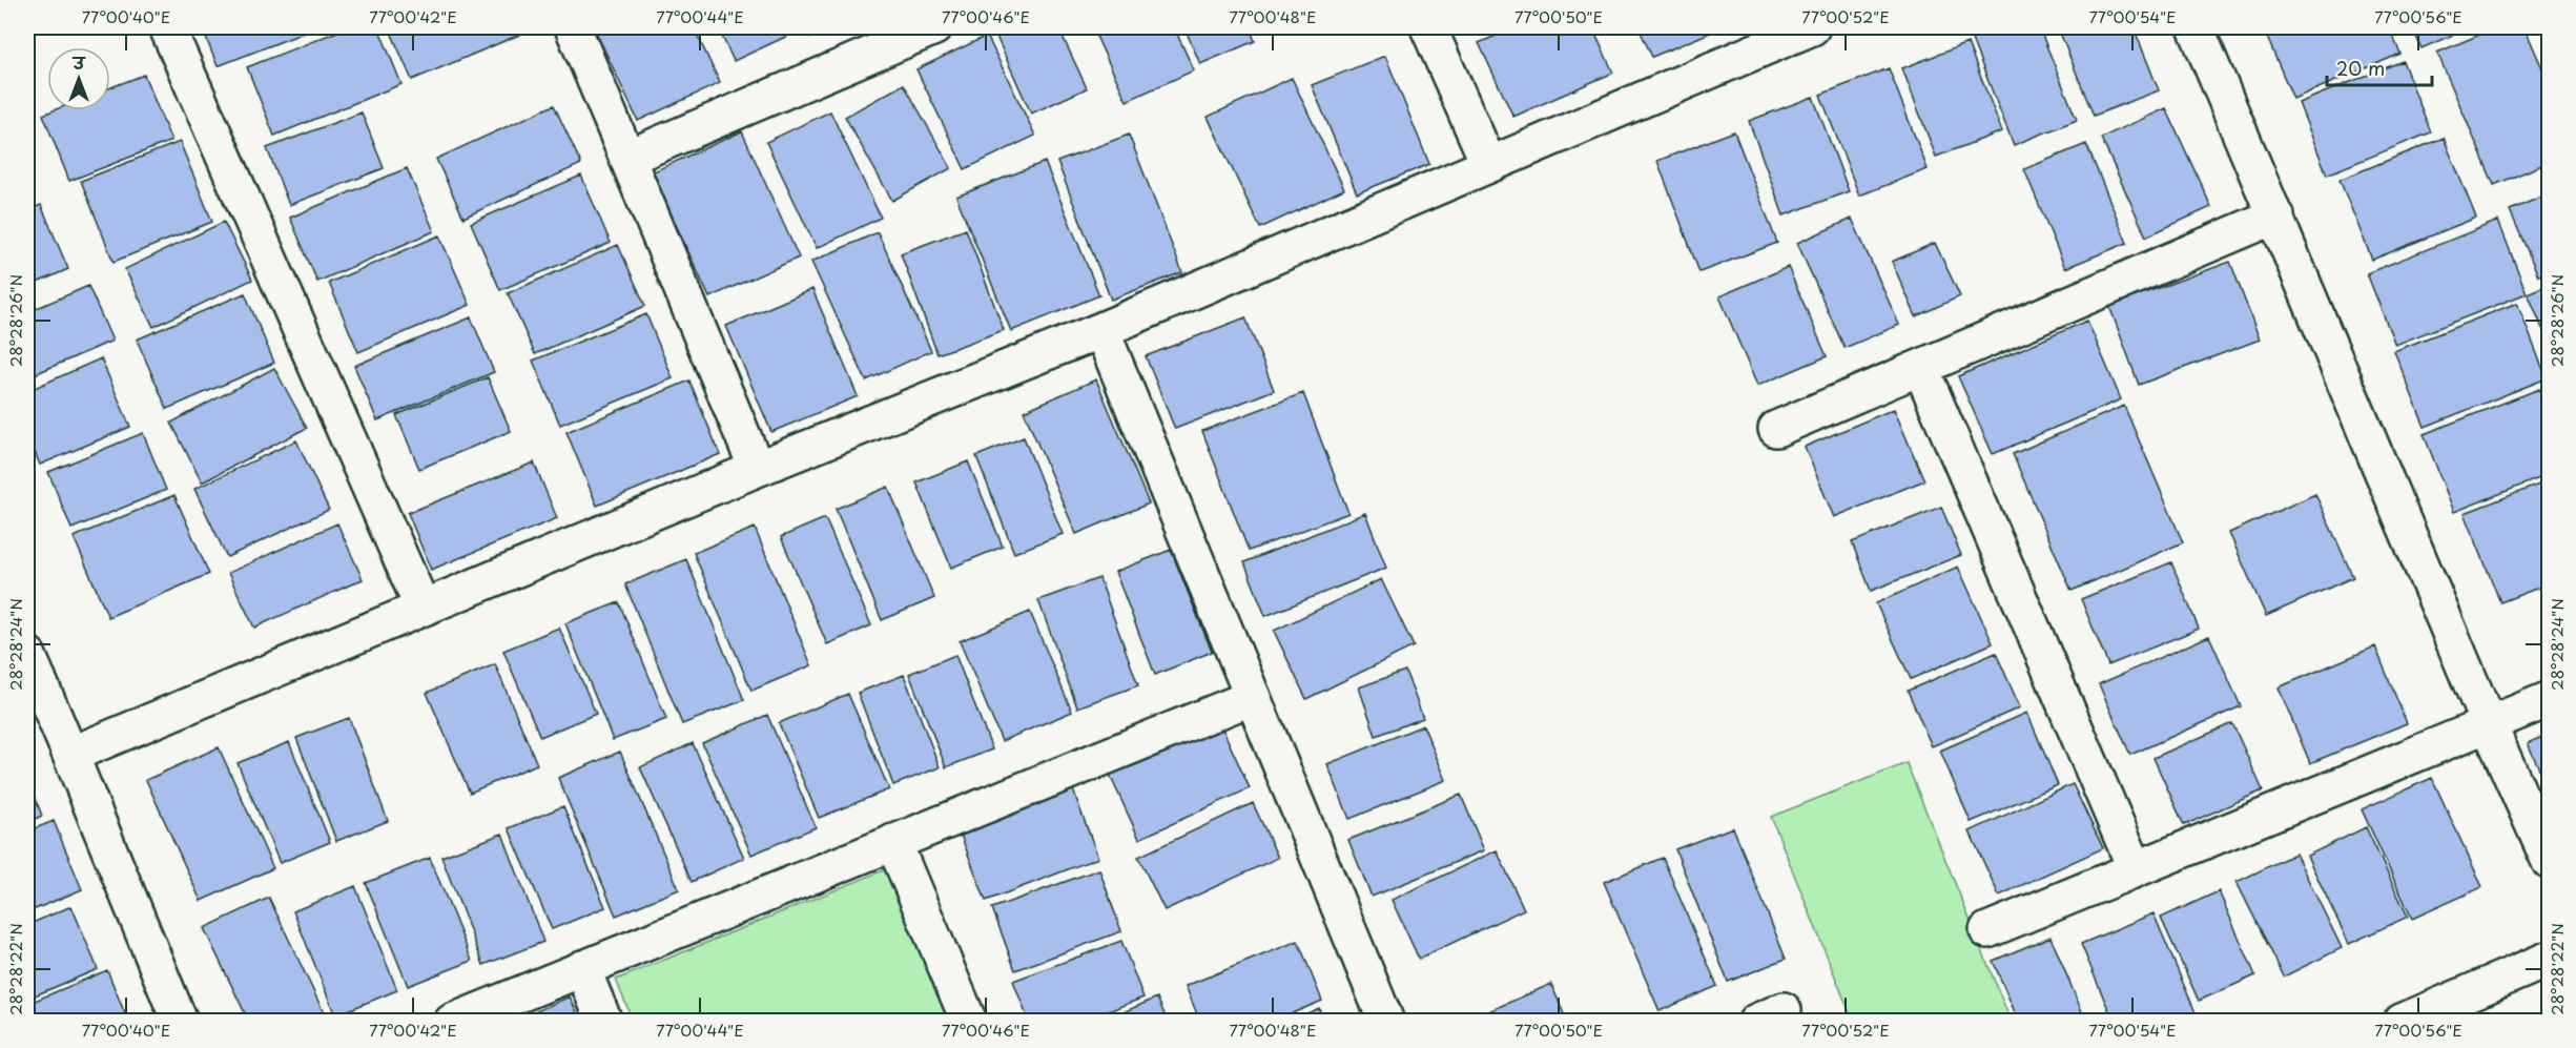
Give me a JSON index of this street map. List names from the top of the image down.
{
  "scale_bar": "20 m",
  "north": "top",
  "coordinates": [
    "77°00'40\"E",
    "77°00'42\"E",
    "77°00'44\"E",
    "77°00'46\"E",
    "77°00'48\"E",
    "77°00'50\"E",
    "77°00'52\"E",
    "77°00'54\"E",
    "77°00'56\"E",
    "28°28'26\"N",
    "28°28'24\"N",
    "28°28'22\"N"
  ]
}
